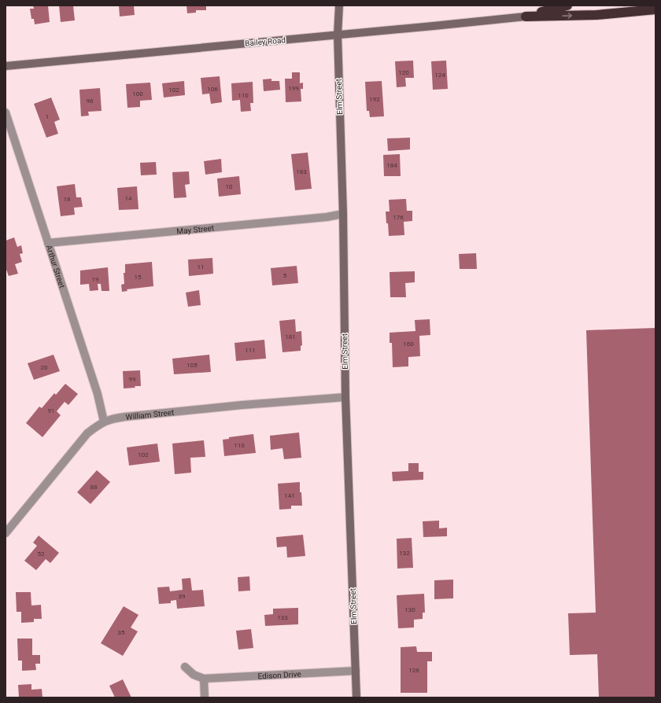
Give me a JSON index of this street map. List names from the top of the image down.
{
  "streets": {
    "street": [
      "Bailey Road",
      "Elm Street",
      "May Street",
      "Arthur Street",
      "William Street",
      "Edison Drive"
    ]
  },
  "crossings": [
    ["Bailey Road", "Elm Street"],
    ["Elm Street", "May Street"],
    ["Elm Street", "William Street"],
    ["Elm Street", "Edison Drive"],
    ["May Street", "Arthur Street"],
    ["Arthur Street", "William Street"]
  ],
  "house_numbers": [
    "120",
    "124",
    "199",
    "106",
    "102",
    "100",
    "110",
    "192",
    "96",
    "1",
    "184",
    "183",
    "10",
    "14",
    "18",
    "176",
    "11",
    "5",
    "15",
    "19",
    "181",
    "160",
    "111",
    "105",
    "20",
    "99",
    "91",
    "110",
    "102",
    "88",
    "141",
    "132",
    "52",
    "39",
    "130",
    "133",
    "35",
    "128"
  ]
}
